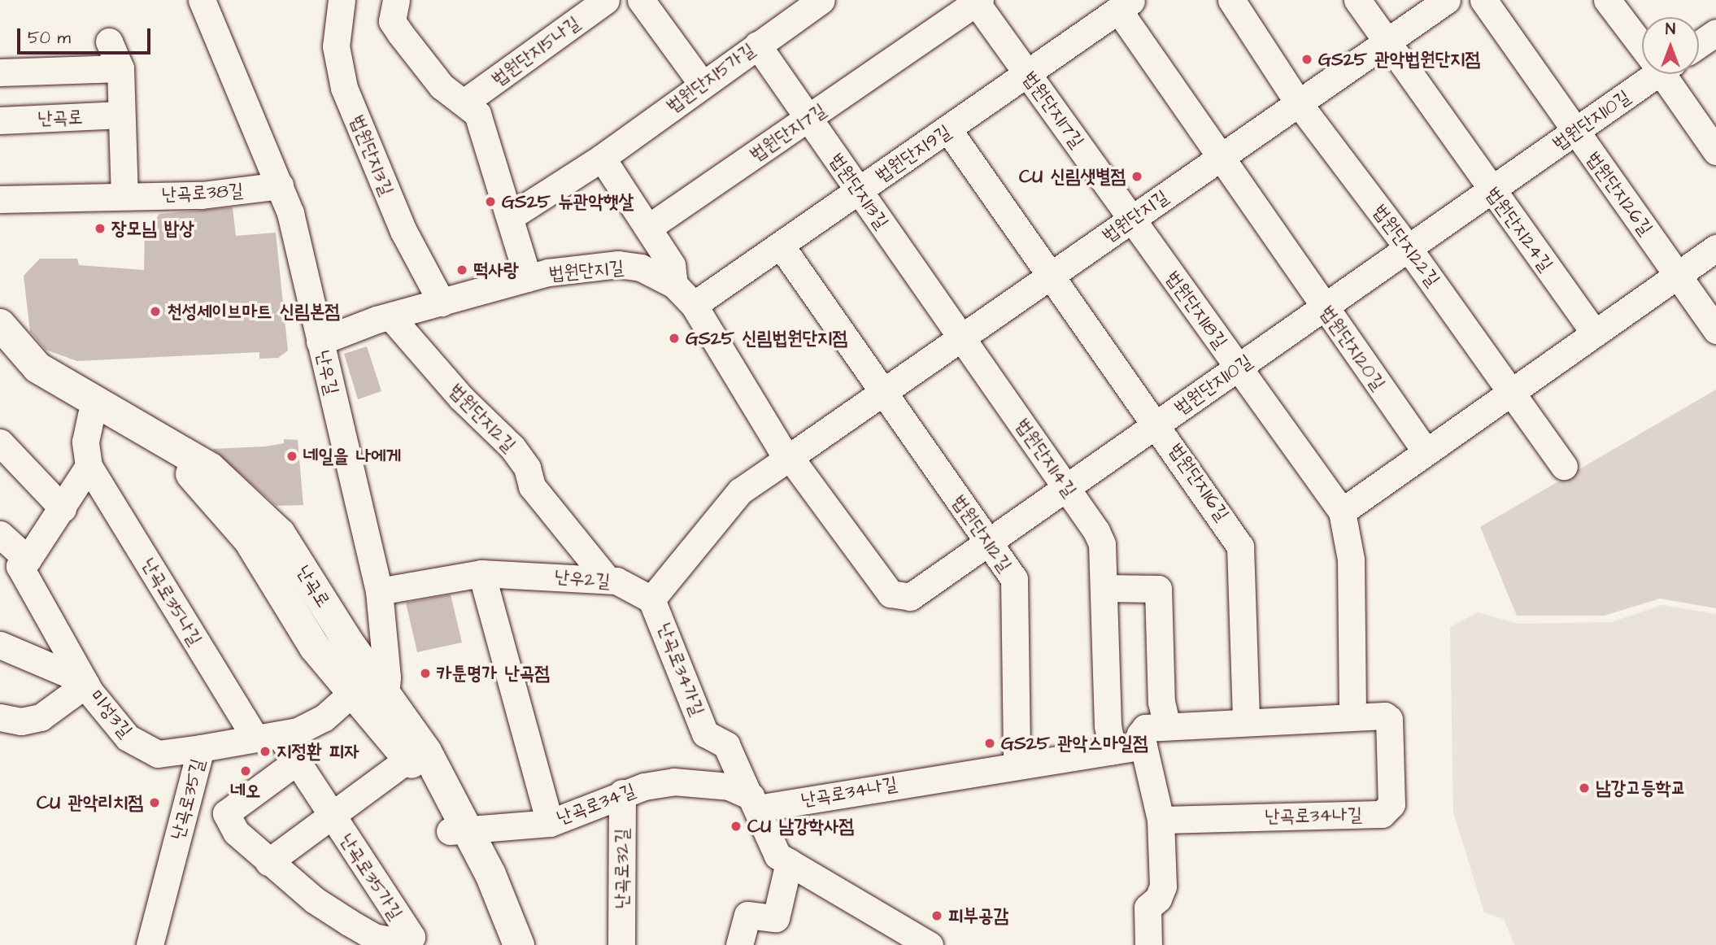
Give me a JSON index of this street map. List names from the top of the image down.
{
  "streets": {
    "main road": ["난곡로"],
    "street": [
      "법원단지5나길",
      "법원단지5가길",
      "법원단지17길",
      "법원단지10길",
      "법원단지7길",
      "법원단지9길",
      "법원단지3길",
      "법원단지13길",
      "난곡로38길",
      "법원단지26길",
      "법원단지길",
      "법원단지24길",
      "법원단지22길",
      "법원단지18길",
      "법원단지20길",
      "난우길",
      "법원단지2길",
      "법원단지14길",
      "법원단지16길",
      "법원단지12길",
      "난우2길",
      "난곡로35나길",
      "난곡로34가길",
      "미성3길",
      "난곡로34나길",
      "난곡로35길",
      "난곡로34길",
      "난곡로32길",
      "난곡로35가길"
    ]
  },
  "crossings": [
    ["법원단지5가길", "법원단지13길"],
    ["법원단지17길", "법원단지7길"],
    ["법원단지17길", "법원단지9길"],
    ["법원단지17길", "법원단지길"],
    ["법원단지17길", "법원단지18길"],
    ["난곡로", "난우길"],
    ["난곡로", "난곡로35길"],
    ["난곡로", "난곡로34길"],
    ["법원단지10길", "법원단지26길"],
    ["법원단지10길", "법원단지길"],
    ["법원단지10길", "법원단지24길"],
    ["법원단지10길", "법원단지22길"],
    ["법원단지10길", "법원단지18길"],
    ["법원단지10길", "법원단지20길"],
    ["법원단지10길", "법원단지14길"],
    ["법원단지10길", "법원단지16길"],
    ["법원단지10길", "법원단지12길"],
    ["법원단지7길", "법원단지13길"],
    ["법원단지9길", "법원단지13길"],
    ["법원단지9길", "법원단지길"],
    ["법원단지3길", "법원단지길"],
    ["법원단지13길", "법원단지길"],
    ["법원단지13길", "법원단지14길"],
    ["난곡로38길", "난우길"],
    ["법원단지길", "법원단지24길"],
    ["법원단지길", "법원단지22길"],
    ["법원단지길", "법원단지18길"],
    ["법원단지길", "법원단지20길"],
    ["법원단지길", "난우길"],
    ["법원단지길", "법원단지2길"],
    ["법원단지길", "법원단지14길"],
    ["법원단지길", "법원단지16길"],
    ["법원단지길", "법원단지12길"],
    ["법원단지18길", "난곡로34나길"],
    ["난우길", "난우2길"],
    ["법원단지2길", "난우2길"],
    ["법원단지14길", "난곡로34나길"],
    ["법원단지16길", "난곡로34나길"],
    ["법원단지12길", "난곡로34나길"],
    ["난우2길", "난곡로34가길"],
    ["난곡로35나길", "난곡로35길"],
    ["난곡로35나길", "난곡로35가길"],
    ["난곡로34가길", "난곡로34나길"],
    ["난곡로34가길", "난곡로34길"],
    ["미성3길", "난곡로35길"],
    ["난곡로34나길", "난곡로34길"],
    ["난곡로35길", "난곡로35가길"],
    ["난곡로34길", "난곡로32길"]
  ],
  "places": [
    "GS25 관악법원단지점",
    "CU 신림샛별점",
    "GS25 뉴관악햇살",
    "장모님 밥상",
    "떡사랑",
    "천성세이브마트 신림본점",
    "GS25 신림법원단지점",
    "네일을 나에게",
    "카툰명가 난곡점",
    "GS25 관악스마일점",
    "지정환 피자",
    "네오",
    "남강고등학교",
    "CU 관악리치점",
    "CU 남강학사점",
    "피부공감"
  ],
  "scale_bar": "50 m",
  "north": "top"
}
